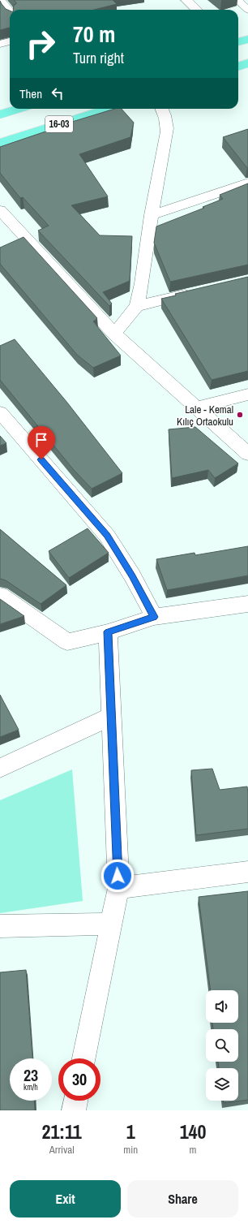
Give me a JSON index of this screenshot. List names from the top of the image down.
{
  "streets": {
    "main road": ["16-03"]
  },
  "places": ["Lale - Kemal Kılıç Ortaokulu"],
  "page": {
    "turn": ["70 m", "Turn right"],
    "then": "Then",
    "speed": "23 km/h",
    "limit": "30",
    "eta": [
      "21:11",
      "Arrival",
      "1",
      "min",
      "140",
      "m"
    ],
    "buttons": ["Exit", "Share"]
  }
}
